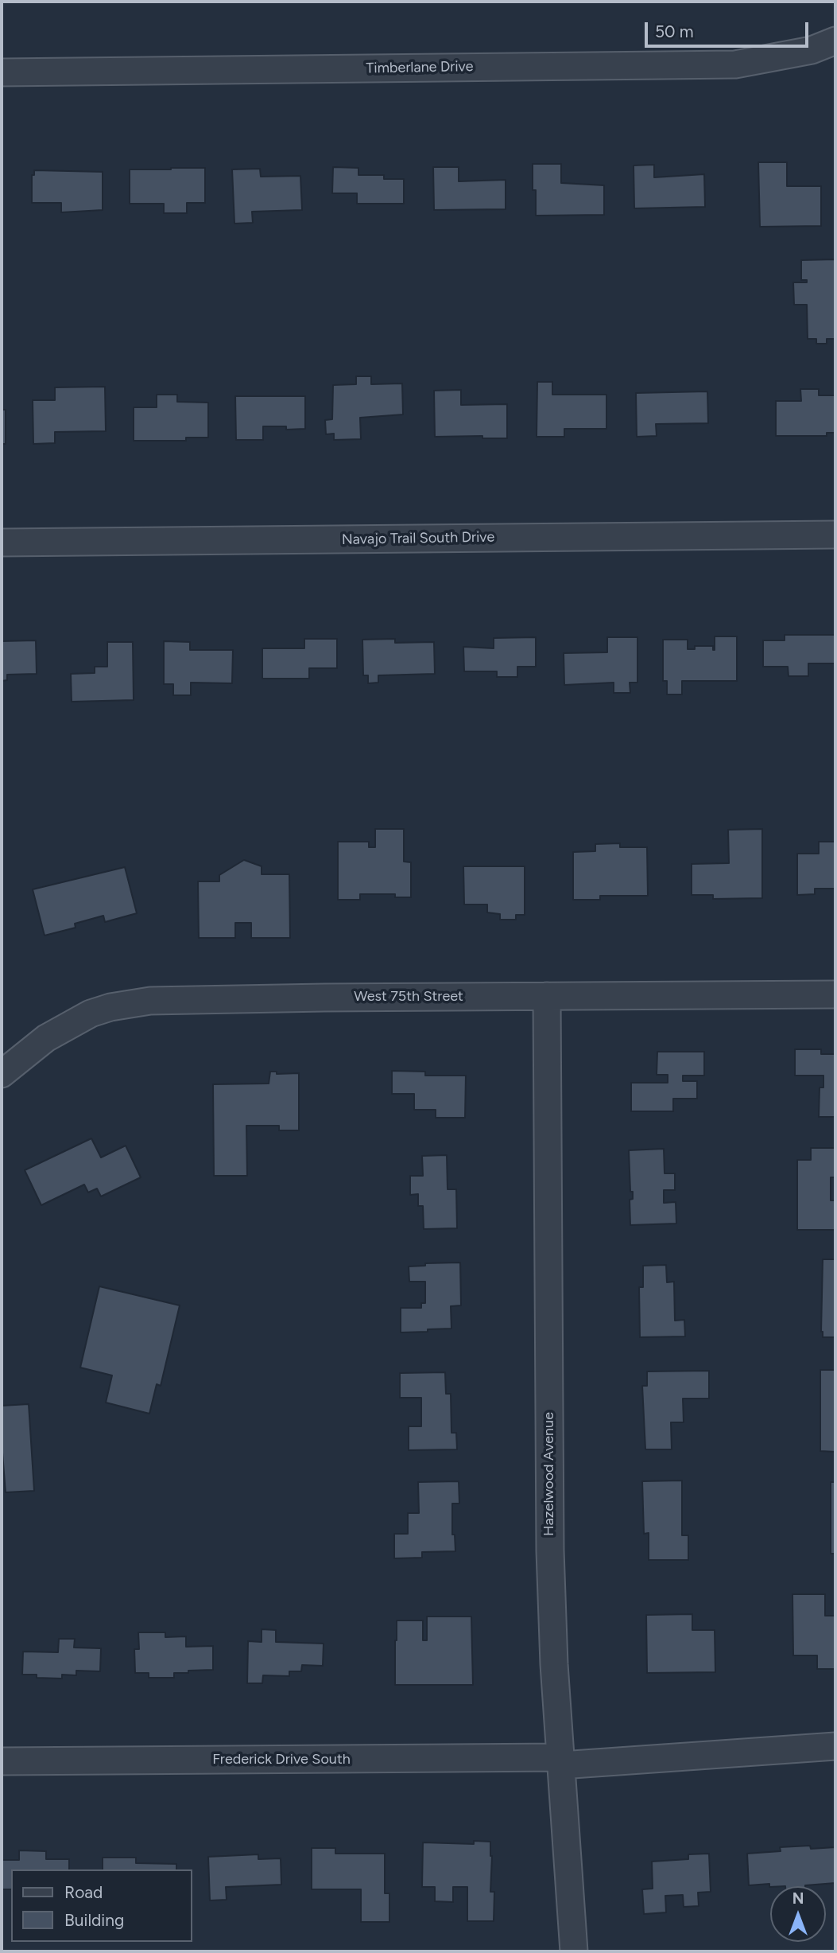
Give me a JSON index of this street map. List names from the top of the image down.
{
  "streets": {
    "street": [
      "Timberlane Drive",
      "Navajo Trail South Drive",
      "West 75th Street",
      "Hazelwood Avenue",
      "Frederick Drive South"
    ]
  },
  "crossings": [
    ["West 75th Street", "Hazelwood Avenue"],
    ["Hazelwood Avenue", "Frederick Drive South"]
  ],
  "legend": ["Road", "Building"],
  "scale_bar": "50 m",
  "north": "top"
}
